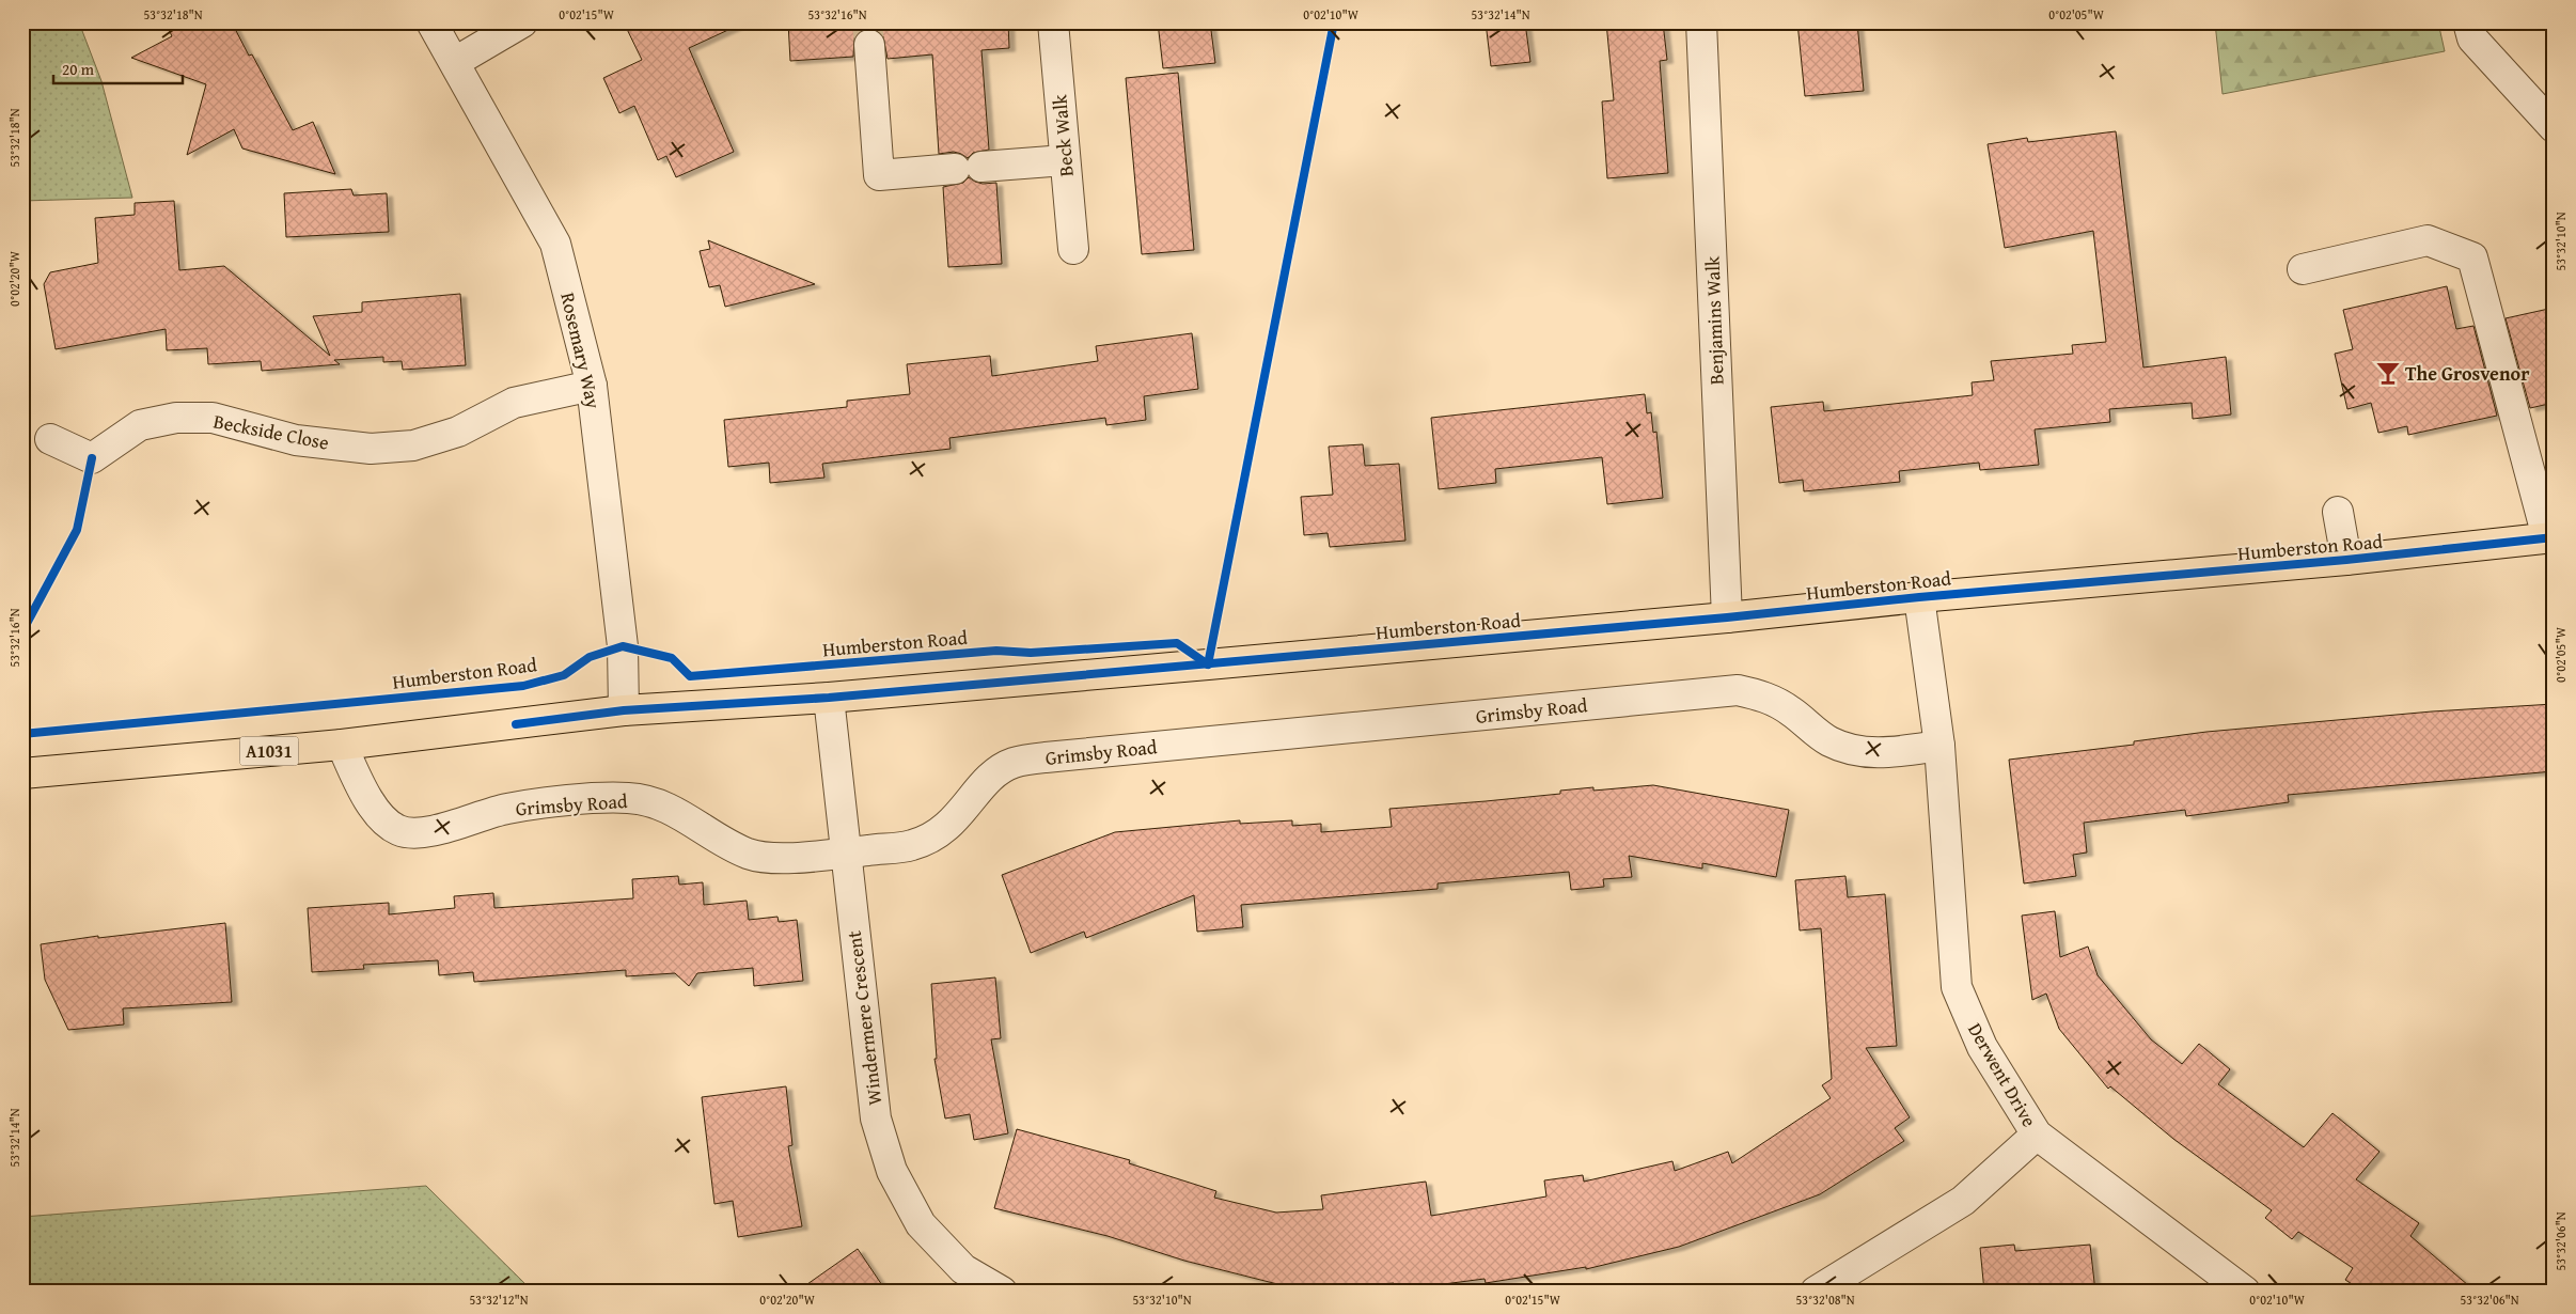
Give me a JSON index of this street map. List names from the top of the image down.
{
  "streets": {
    "main road": ["Humberston Road", "A1031"],
    "street": [
      "Beck Walk",
      "Benjamins Walk",
      "Rosemary Way",
      "Beckside Close",
      "Grimsby Road",
      "Windermere Crescent",
      "Derwent Drive"
    ]
  },
  "crossings": [
    ["Benjamins Walk", "Humberston Road"],
    ["Rosemary Way", "Beckside Close"],
    ["Rosemary Way", "Humberston Road"],
    ["Humberston Road", "Grimsby Road"],
    ["Humberston Road", "Windermere Crescent"],
    ["Humberston Road", "Derwent Drive"],
    ["Grimsby Road", "Windermere Crescent"],
    ["Grimsby Road", "Derwent Drive"]
  ],
  "places": {
    "bar": ["The Grosvenor"]
  },
  "scale_bar": "20 m",
  "coordinates": [
    "53°32'18\"N",
    "0°02'15\"W",
    "53°32'16\"N",
    "0°02'10\"W",
    "53°32'14\"N",
    "0°02'05\"W",
    "53°32'10\"N",
    "0°02'20\"W",
    "53°32'06\"N",
    "53°32'12\"N",
    "53°32'08\"N"
  ]
}
